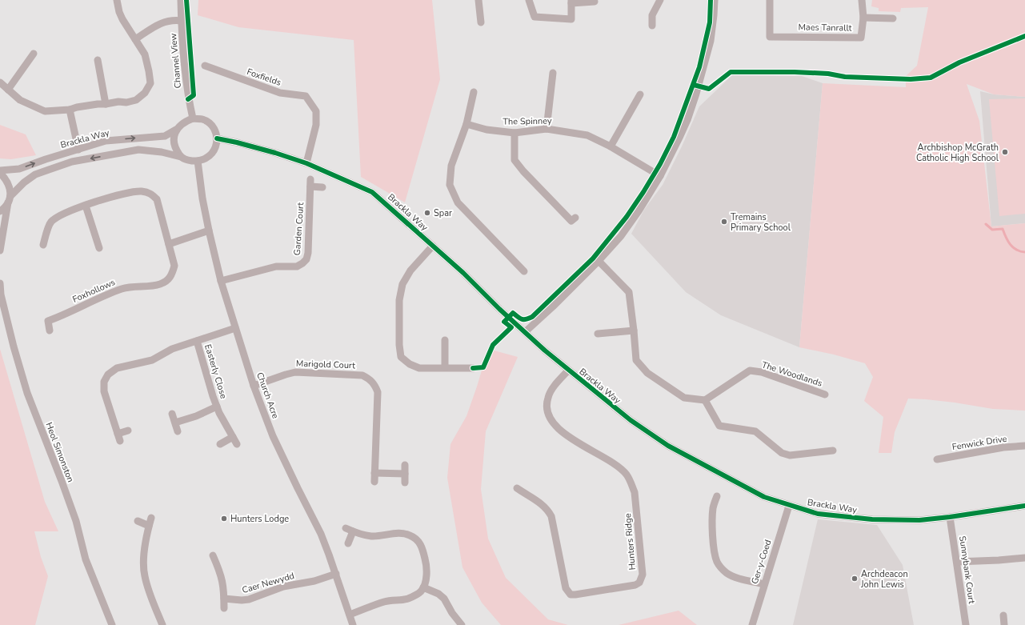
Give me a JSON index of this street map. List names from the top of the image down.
{
  "streets": {
    "street": [
      "Maes Tanrallt",
      "Channel View",
      "Foxfields",
      "The Spinney",
      "Brackla Way",
      "Garden Court",
      "Foxhollows",
      "Marigold Court",
      "Easterly Close",
      "The Woodlands",
      "Church Acre",
      "Fenwick Drive",
      "Heol Simonston",
      "Hunters Ridge",
      "Ger-y-Coed",
      "Sunnybank Court",
      "Caer Newydd"
    ]
  },
  "crossings": [
    ["Channel View", "Brackla Way"],
    ["Channel View", "Church Acre"],
    ["Foxfields", "Brackla Way"],
    ["Brackla Way", "Church Acre"],
    ["Brackla Way", "Hunters Ridge"],
    ["Brackla Way", "Ger-y-Coed"],
    ["Brackla Way", "Sunnybank Court"],
    ["Garden Court", "Church Acre"],
    ["Marigold Court", "Church Acre"],
    ["Easterly Close", "Church Acre"],
    ["Church Acre", "Caer Newydd"]
  ],
  "places": [
    "Archbishop McGrath Catholic High School",
    "Spar",
    "Tremains Primary School",
    "Hunters Lodge",
    "Archdeacon John Lewis"
  ]
}
